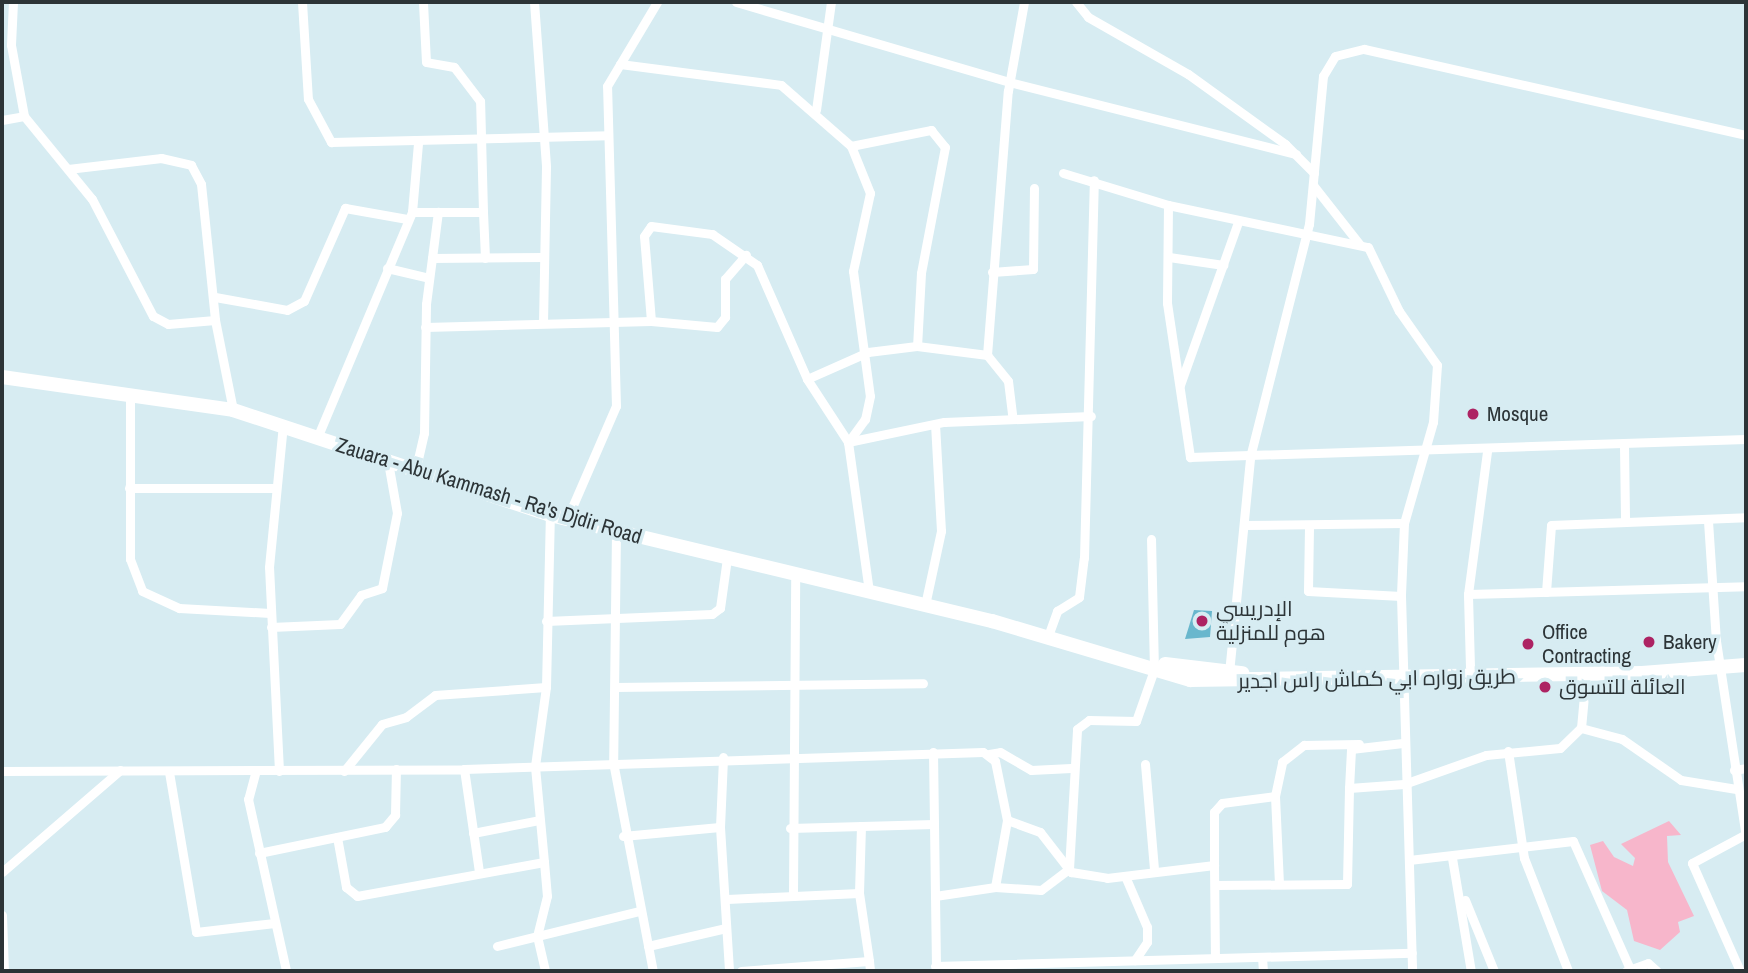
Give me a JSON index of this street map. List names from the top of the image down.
{
  "streets": {
    "main road": ["Zauara - Abu Kammash - Ra's Djdir Road", "طريق زواره ابي كماش راس اجدير"]
  },
  "crossings": [
    ["Zauara - Abu Kammash - Ra's Djdir Road", "طريق زواره ابي كماش راس اجدير"]
  ],
  "places": [
    "Mosque",
    "الإدريسي هوم للمنزلية",
    "Bakery",
    "Office Contracting",
    "العائلة للتسوق"
  ]
}
